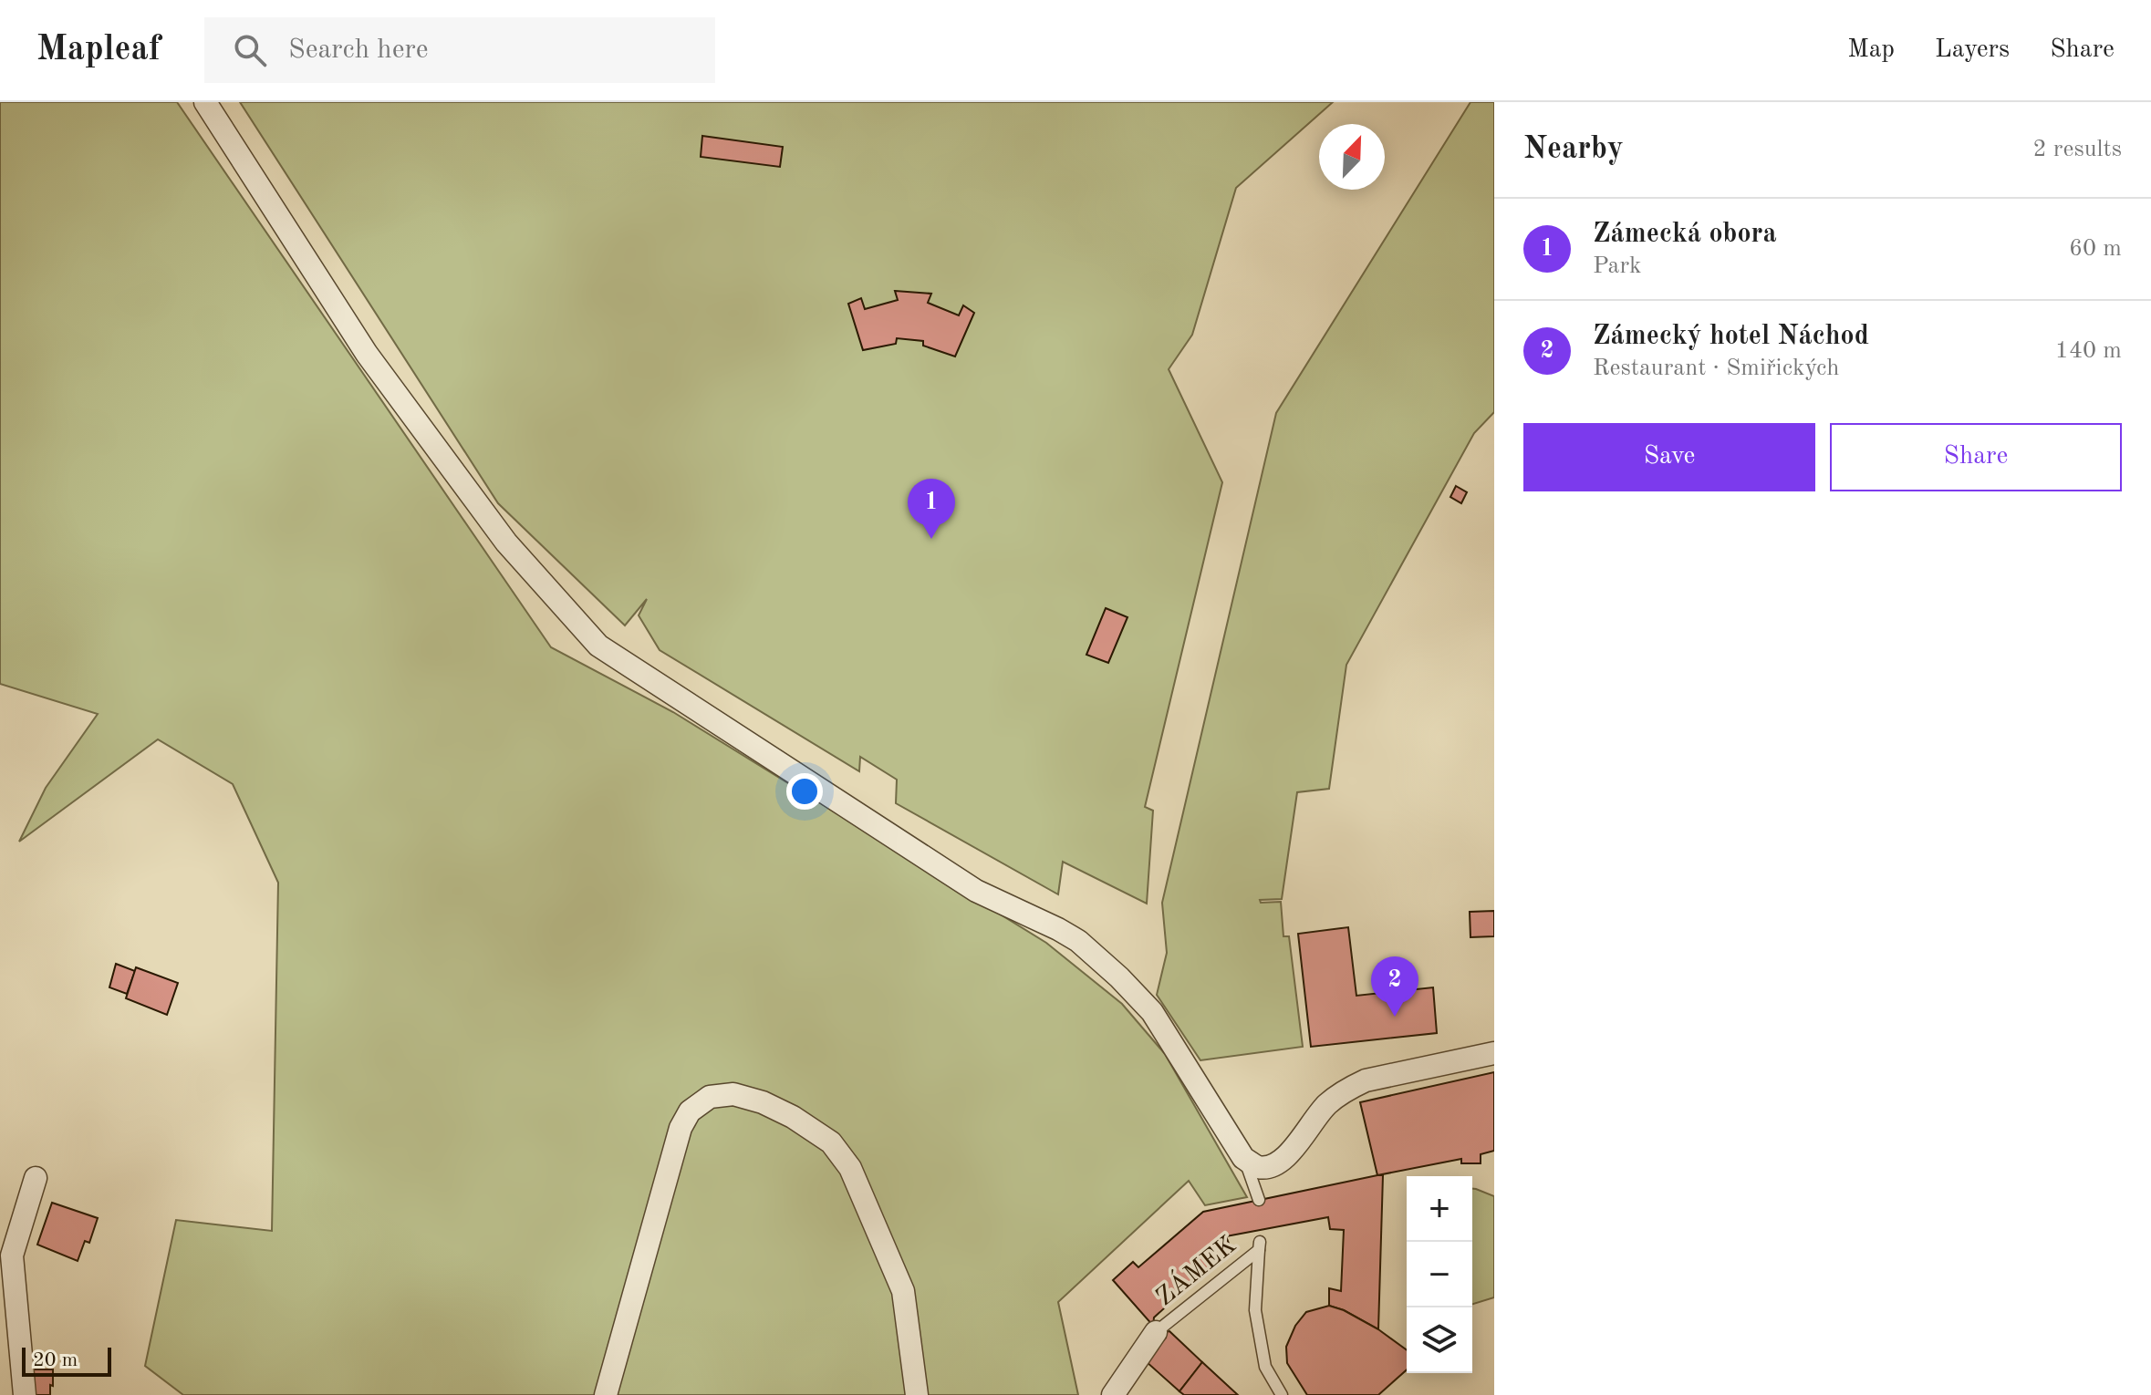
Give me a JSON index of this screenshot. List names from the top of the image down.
{
  "streets": {
    "lane": ["ZÁMEK"]
  },
  "scale_bar": "20 m",
  "north": "top right",
  "page": {
    "header": "Mapleaf",
    "search": "Search here",
    "nav": ["Map", "Layers", "Share"],
    "heading": ["Nearby", "2 results"],
    "list": [
      {
        "mark": "1",
        "name": "Zámecká obora",
        "note": "Park",
        "value": "60 m"
      },
      {
        "mark": "2",
        "name": "Zámecký hotel Náchod",
        "note": "Restaurant · Smiřických",
        "value": "140 m"
      }
    ],
    "buttons": ["Save", "Share"],
    "pins": ["1", "2"],
    "map_buttons": ["+", "−"],
    "scale": "20 m"
  }
}
